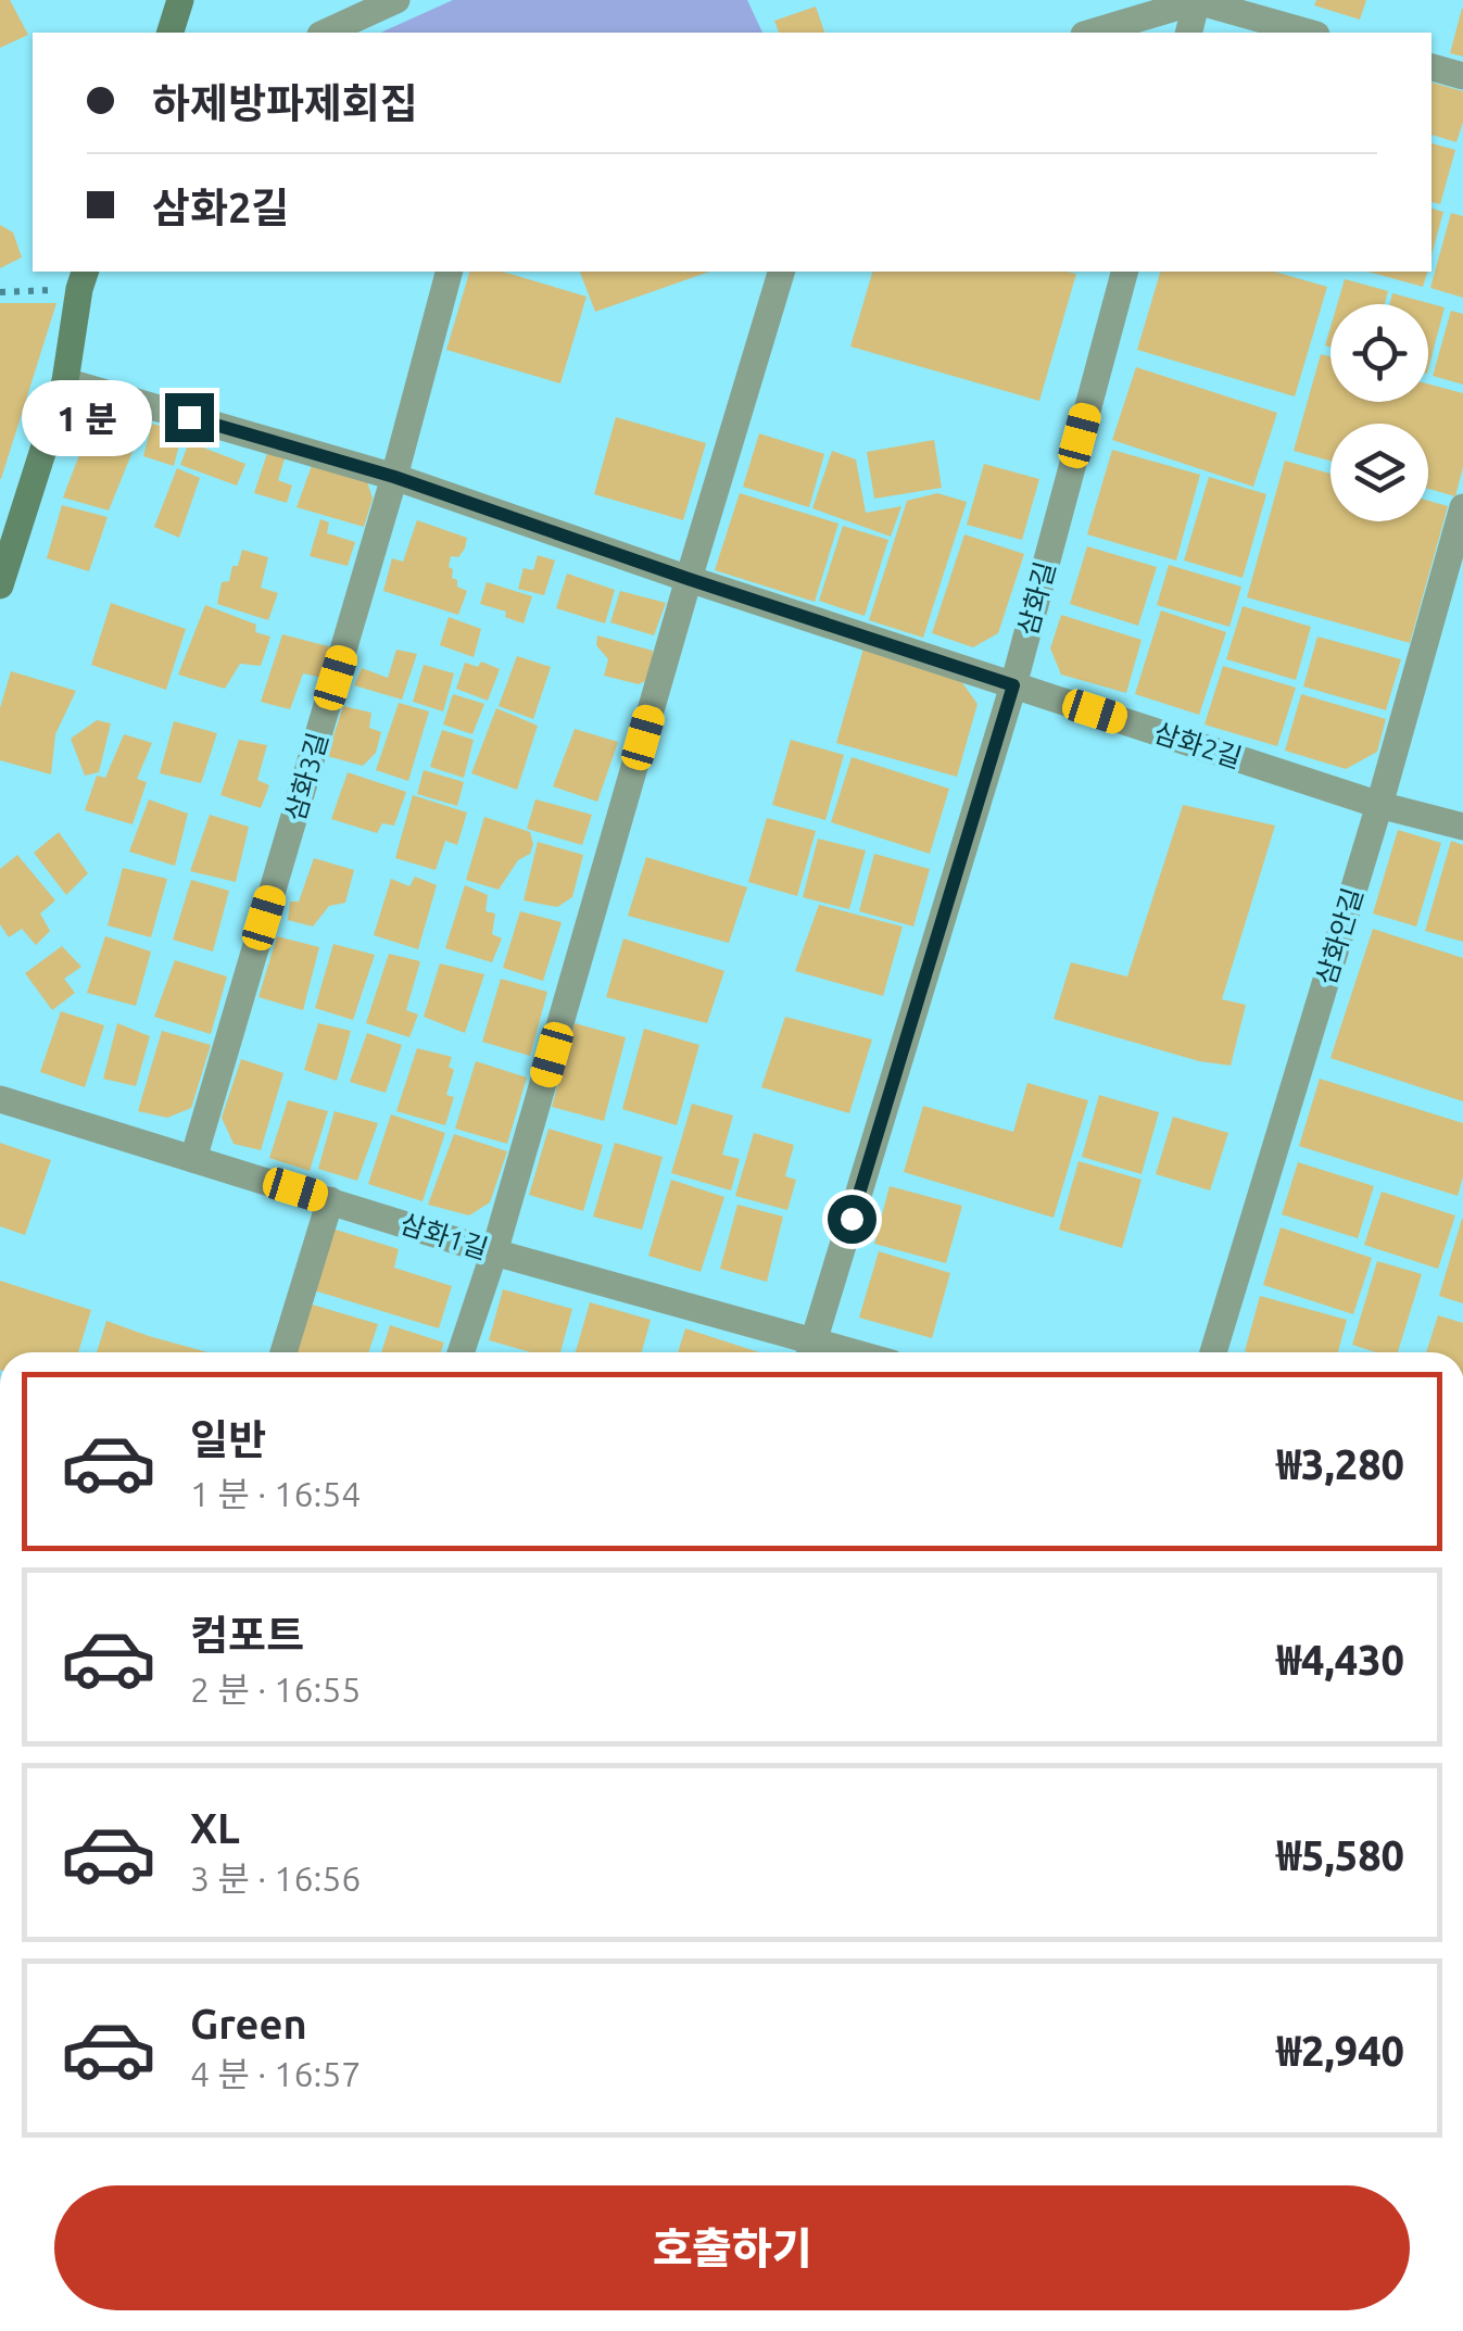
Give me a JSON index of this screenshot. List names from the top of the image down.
{
  "streets": {
    "street": [
      "삼화길",
      "삼화2길",
      "삼화3길",
      "삼화안길",
      "삼화1길"
    ]
  },
  "crossings": [
    ["삼화길", "삼화2길"],
    ["삼화길", "삼화1길"],
    ["삼화2길", "삼화3길"],
    ["삼화2길", "삼화안길"],
    ["삼화3길", "삼화1길"]
  ],
  "page": {
    "banner": ["하제방파제회집", "삼화2길"],
    "bubble": "1 분",
    "list": [
      {
        "name": "일반",
        "note": "1 분 · 16:54",
        "value": "₩3,280"
      },
      {
        "name": "컴포트",
        "note": "2 분 · 16:55",
        "value": "₩4,430"
      },
      {
        "name": "XL",
        "note": "3 분 · 16:56",
        "value": "₩5,580"
      },
      {
        "name": "Green",
        "note": "4 분 · 16:57",
        "value": "₩2,940"
      }
    ],
    "buttons": "호출하기"
  }
}
